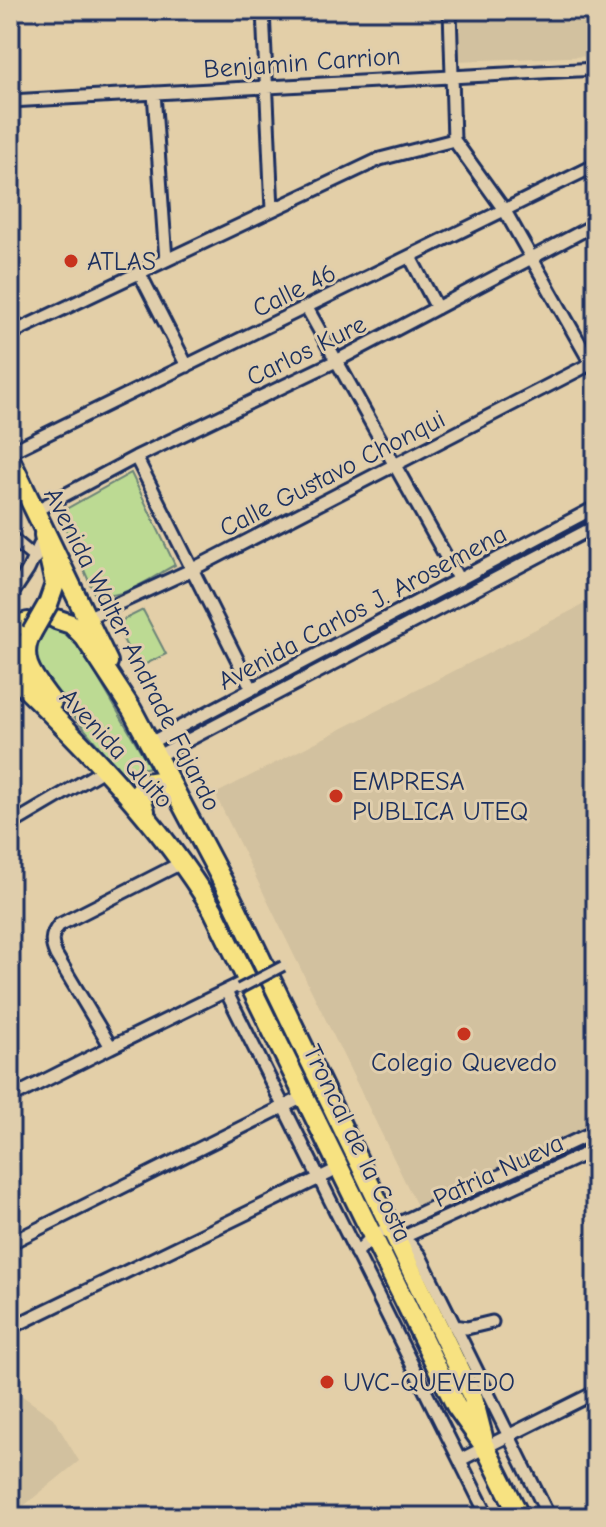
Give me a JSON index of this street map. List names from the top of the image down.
{
  "streets": {
    "main road": ["Avenida Walter Andrade Fajardo", "Avenida Quito", "Troncal de la Costa"],
    "street": [
      "Benjamin Carrion",
      "Calle 46",
      "Carlos Kure",
      "Calle Gustavo Chonqui",
      "Avenida Carlos J. Arosemena",
      "Patria Nueva"
    ]
  },
  "crossings": [
    ["Carlos Kure", "Avenida Walter Andrade Fajardo"],
    ["Calle Gustavo Chonqui", "Avenida Walter Andrade Fajardo"],
    ["Avenida Carlos J. Arosemena", "Avenida Walter Andrade Fajardo"],
    ["Avenida Walter Andrade Fajardo", "Troncal de la Costa"],
    ["Avenida Quito", "Troncal de la Costa"],
    ["Troncal de la Costa", "Patria Nueva"]
  ],
  "places": [
    "ATLAS",
    "EMPRESA PUBLICA UTEQ",
    "Colegio Quevedo",
    "UVC-QUEVEDO"
  ]
}
